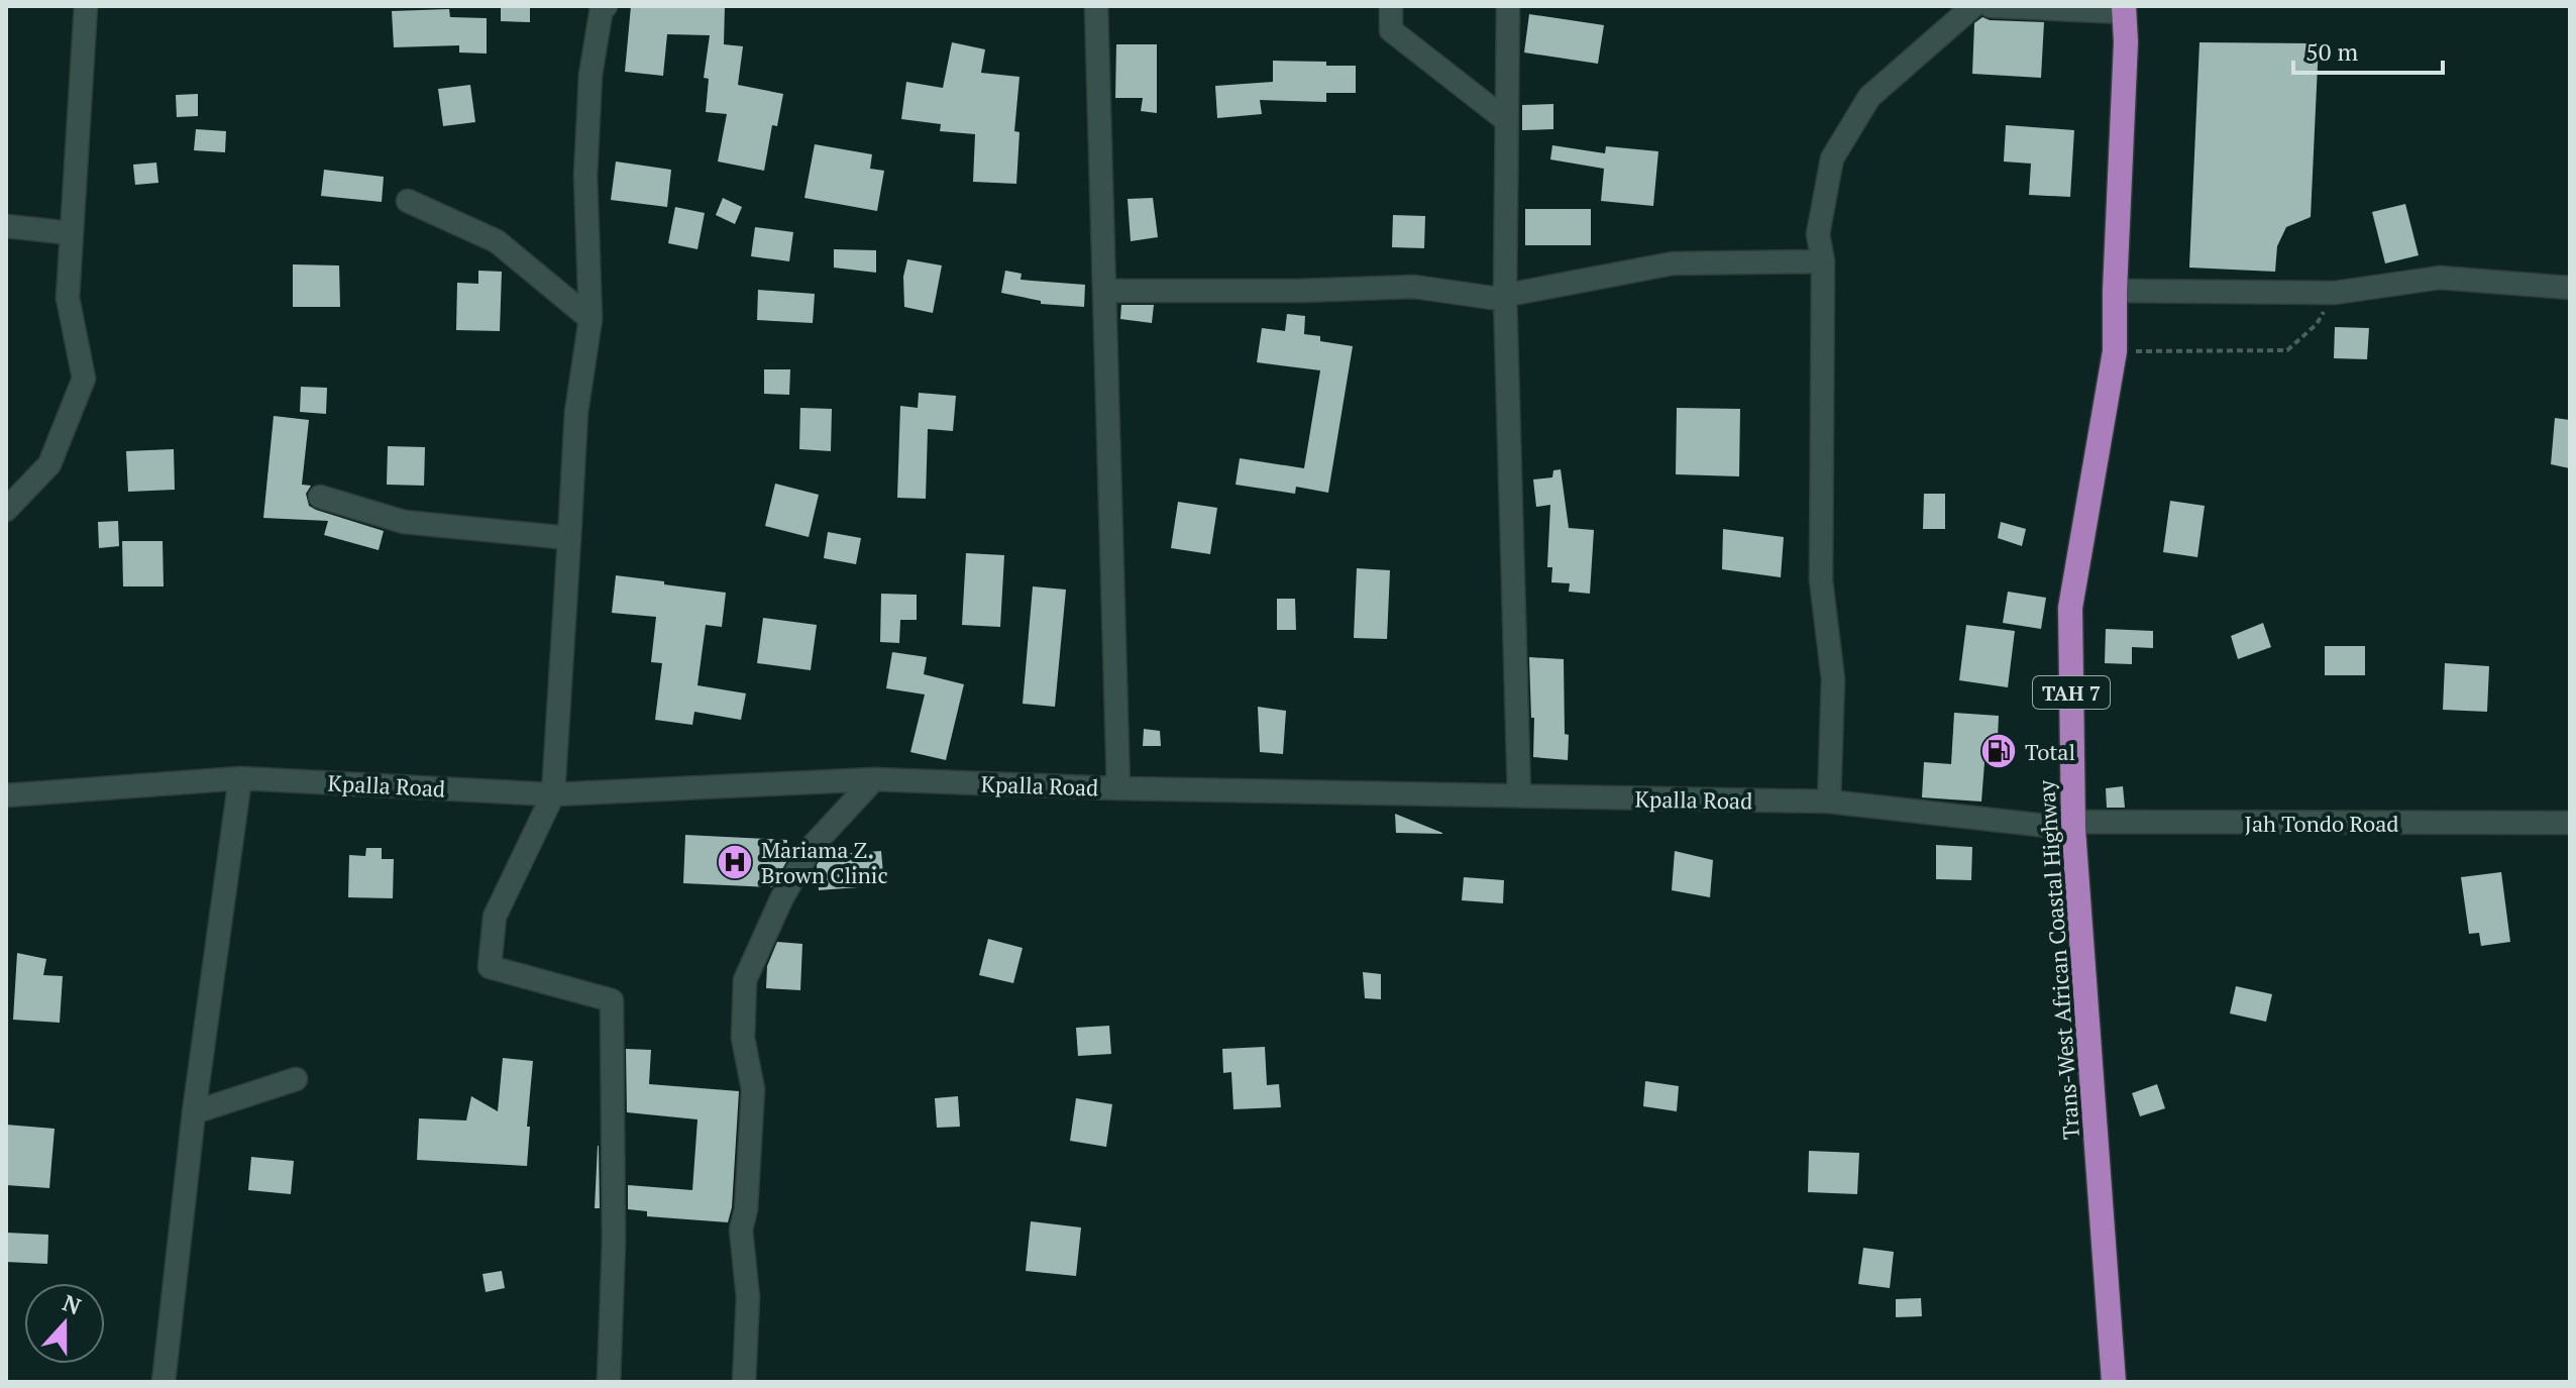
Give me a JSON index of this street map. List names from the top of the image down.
{
  "streets": {
    "highway": ["TAH 7", "Trans-West African Coastal Highway"],
    "street": ["Kpalla Road", "Jah Tondo Road"]
  },
  "crossings": [
    ["Kpalla Road", "Jah Tondo Road"],
    ["Kpalla Road", "Trans-West African Coastal Highway"],
    ["Jah Tondo Road", "Trans-West African Coastal Highway"]
  ],
  "places": {
    "fuel station": ["Total"],
    "hospital": ["Mariama Z. Brown Clinic"]
  },
  "scale_bar": "50 m",
  "north": "top"
}
